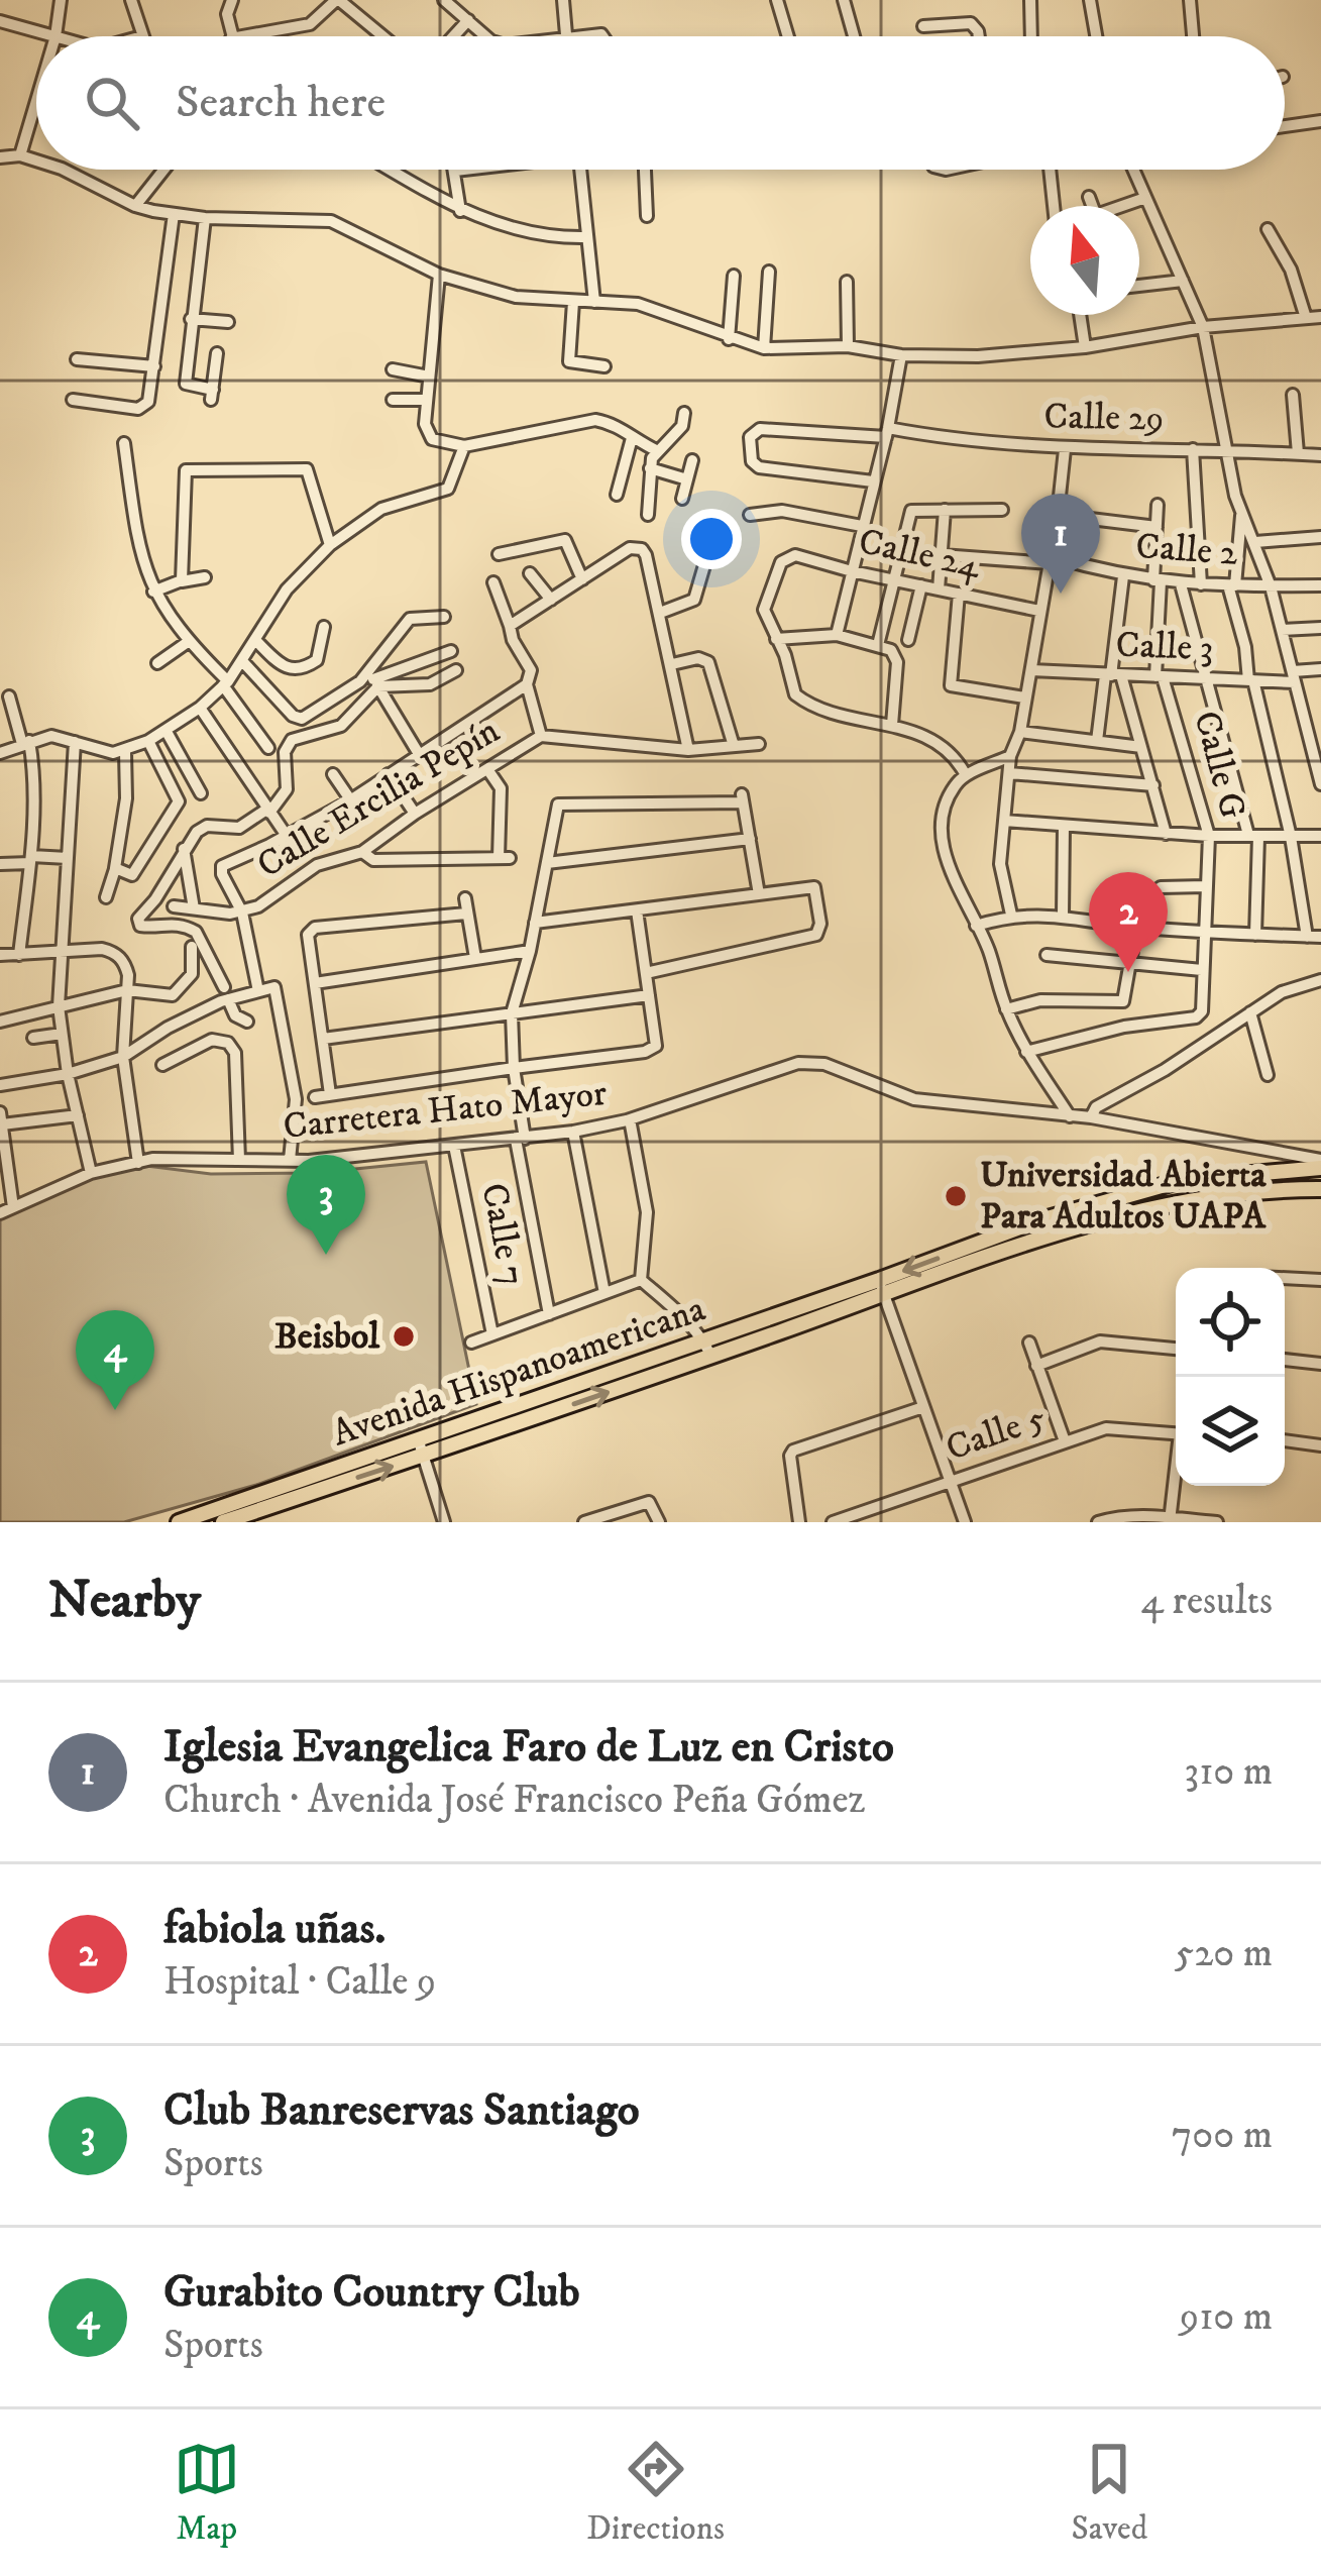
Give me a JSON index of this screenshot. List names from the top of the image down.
{
  "streets": {
    "main road": ["Avenida Hispanoamericana"],
    "street": [
      "Calle 29",
      "Calle 2",
      "Calle 24",
      "Calle 3",
      "Calle G",
      "Calle Ercilia Pepín",
      "Carretera Hato Mayor",
      "Calle 7",
      "Calle 5"
    ]
  },
  "crossings": [
    ["Calle 2", "Calle G"],
    ["Calle 3", "Calle G"],
    ["Carretera Hato Mayor", "Calle 7"],
    ["Carretera Hato Mayor", "Avenida Hispanoamericana"]
  ],
  "places": ["Universidad Abierta Para Adultos UAPA", "Beisbol"],
  "north": "top",
  "page": {
    "search": "Search here",
    "pins": [
      "1",
      "2",
      "3",
      "4"
    ],
    "heading": ["Nearby", "4 results"],
    "list": [
      {
        "mark": "1",
        "name": "Iglesia Evangelica Faro de Luz en Cristo",
        "note": "Church · Avenida José Francisco Peña Gómez",
        "value": "310 m"
      },
      {
        "mark": "2",
        "name": "fabiola uñas.",
        "note": "Hospital · Calle 9",
        "value": "520 m"
      },
      {
        "mark": "3",
        "name": "Club Banreservas Santiago",
        "note": "Sports",
        "value": "700 m"
      },
      {
        "mark": "4",
        "name": "Gurabito Country Club",
        "note": "Sports",
        "value": "910 m"
      }
    ],
    "nav": ["Map", "Directions", "Saved"]
  }
}
